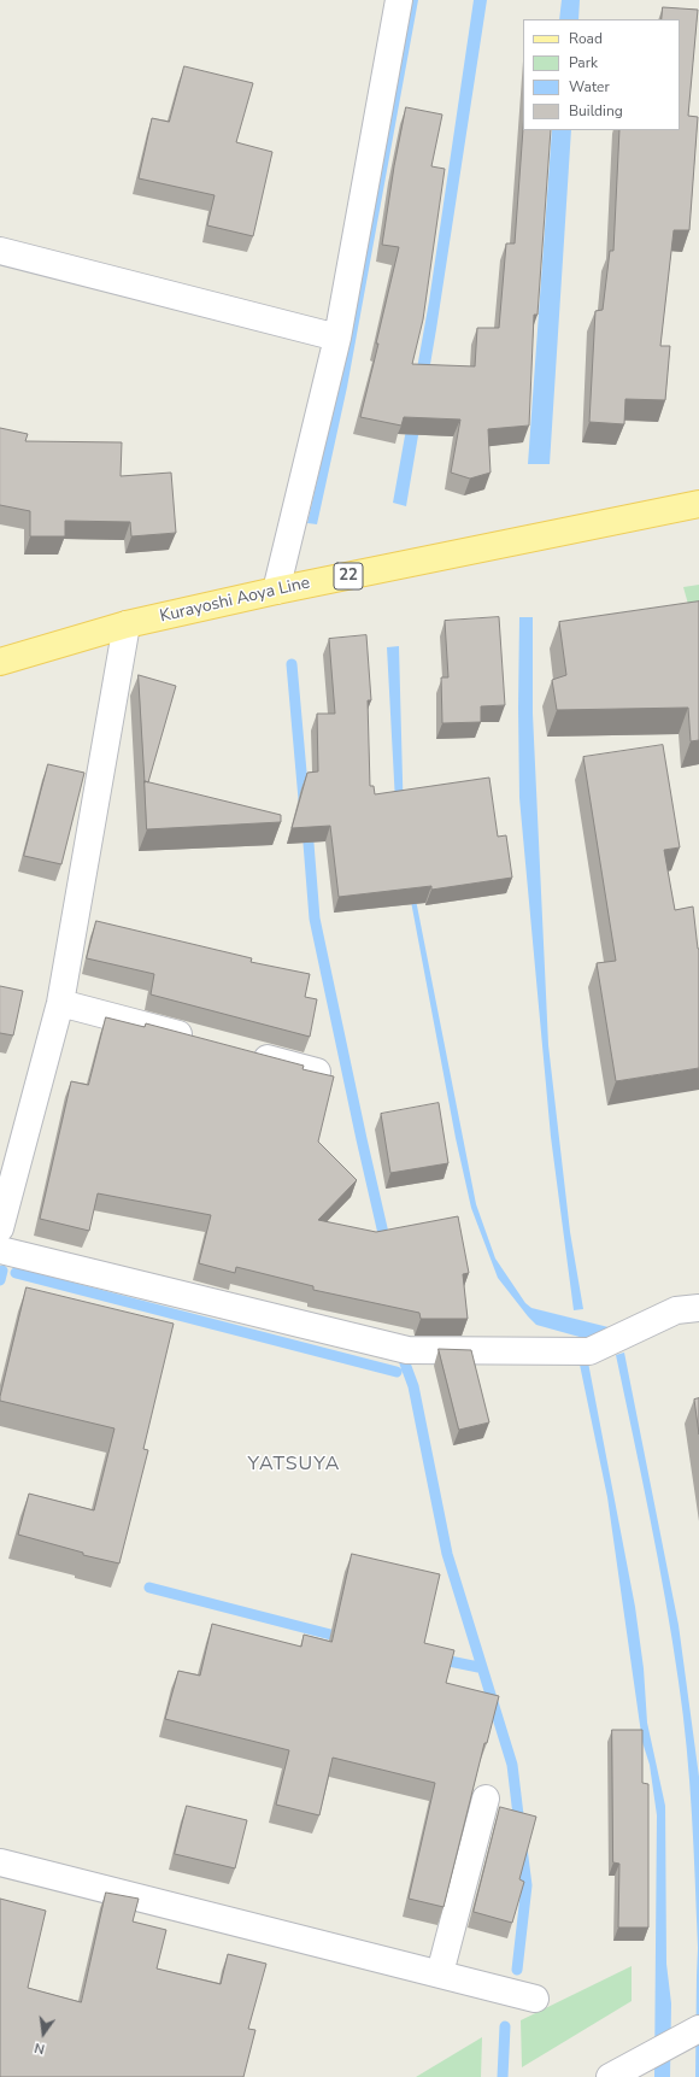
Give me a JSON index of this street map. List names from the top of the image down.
{
  "streets": {
    "main road": ["22", "Kurayoshi Aoya Line"]
  },
  "districts": ["YATSUYA"],
  "legend": [
    "Road",
    "Park",
    "Water",
    "Building"
  ],
  "north": "bottom"
}
